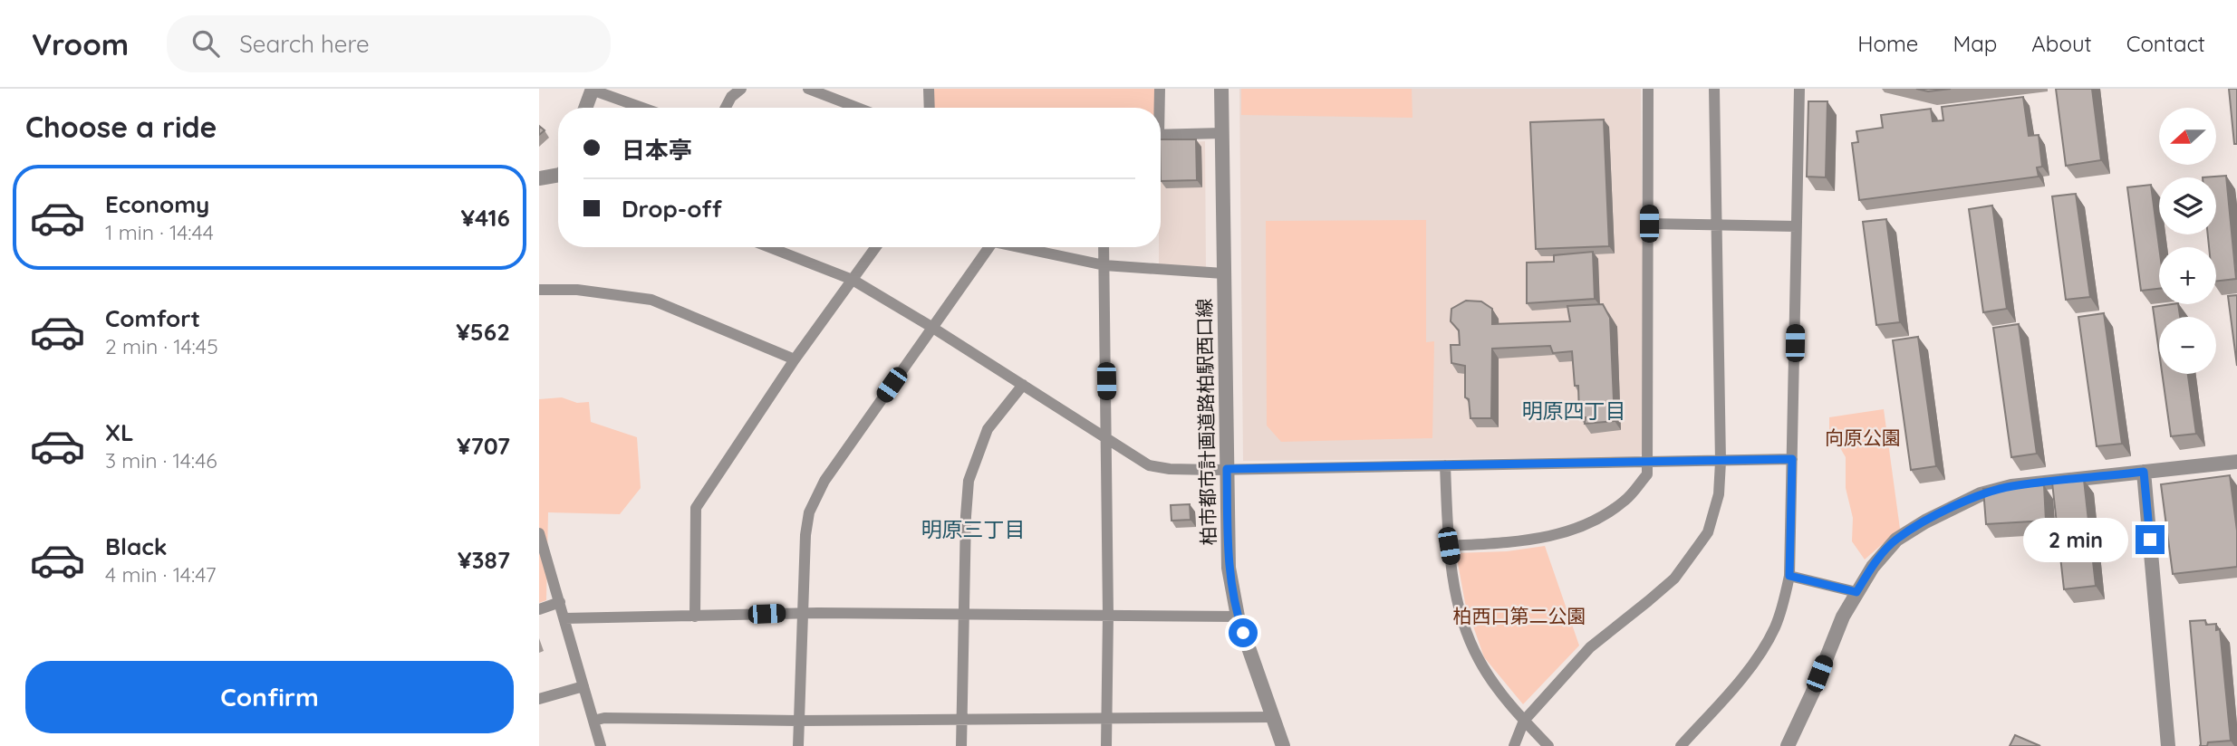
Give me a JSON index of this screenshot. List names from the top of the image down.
{
  "streets": {
    "street": ["柏市都市計画道路柏駅西口線"]
  },
  "districts": ["明原四丁目", "明原三丁目"],
  "parks": ["向原公園", "柏西口第二公園"],
  "north": "left",
  "page": {
    "header": "Vroom",
    "search": "Search here",
    "nav": [
      "Home",
      "Map",
      "About",
      "Contact"
    ],
    "heading": "Choose a ride",
    "map_buttons": ["+", "−"],
    "banner": ["日本亭", "Drop-off"],
    "list": [
      {
        "name": "Economy",
        "note": "1 min · 14:44",
        "value": "¥416"
      },
      {
        "name": "Comfort",
        "note": "2 min · 14:45",
        "value": "¥562"
      },
      {
        "name": "XL",
        "note": "3 min · 14:46",
        "value": "¥707"
      },
      {
        "name": "Black",
        "note": "4 min · 14:47",
        "value": "¥387"
      }
    ],
    "bubble": "2 min",
    "buttons": "Confirm"
  }
}
